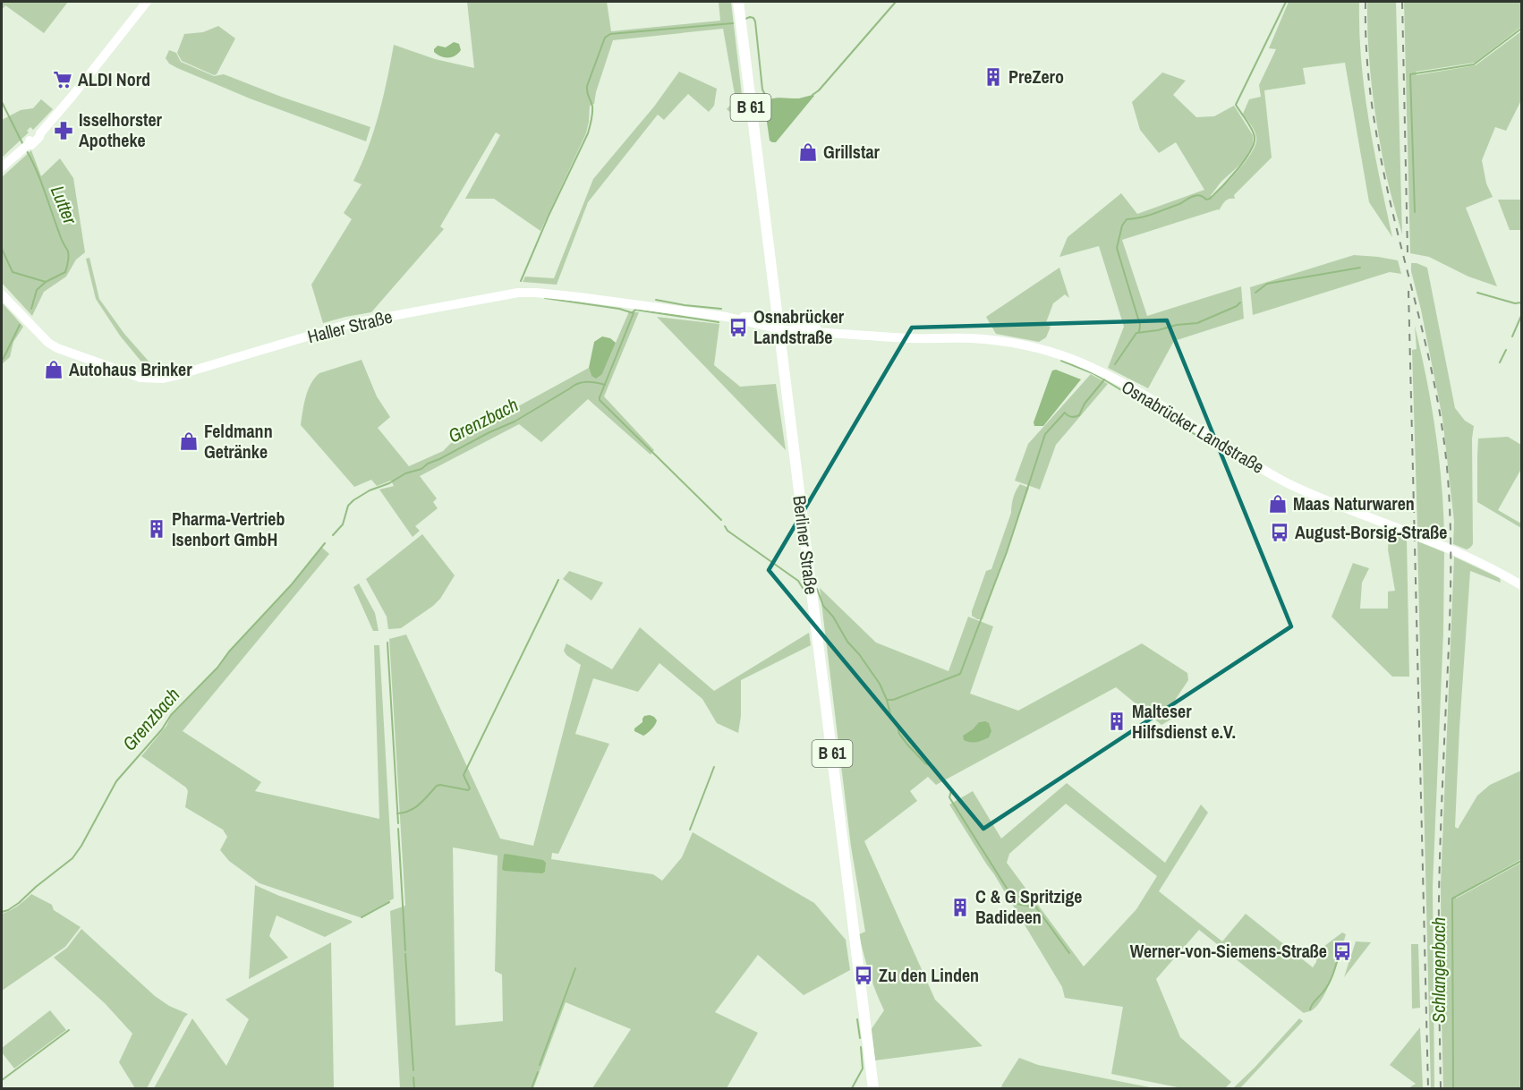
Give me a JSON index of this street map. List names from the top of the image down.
{
  "streets": {
    "main road": ["B 61", "Berliner Straße"],
    "street": ["Haller Straße", "Osnabrücker Landstraße"]
  },
  "crossings": [
    ["Haller Straße", "Osnabrücker Landstraße"],
    ["Haller Straße", "Berliner Straße"],
    ["Osnabrücker Landstraße", "Berliner Straße"]
  ],
  "water": ["Lutter", "Grenzbach", "Schlangenbach"],
  "places": {
    "building": [
      "PreZero",
      "Pharma-Vertrieb Isenbort GmbH",
      "Malteser Hilfsdienst e.V.",
      "C & G Spritzige Badideen"
    ],
    "supermarket": ["ALDI Nord"],
    "pharmacy": ["Isselhorster Apotheke"],
    "shop": [
      "Grillstar",
      "Autohaus Brinker",
      "Feldmann Getränke",
      "Maas Naturwaren"
    ],
    "bus stop": [
      "Osnabrücker Landstraße",
      "August-Borsig-Straße",
      "Werner-von-Siemens-Straße",
      "Zu den Linden"
    ]
  }
}
